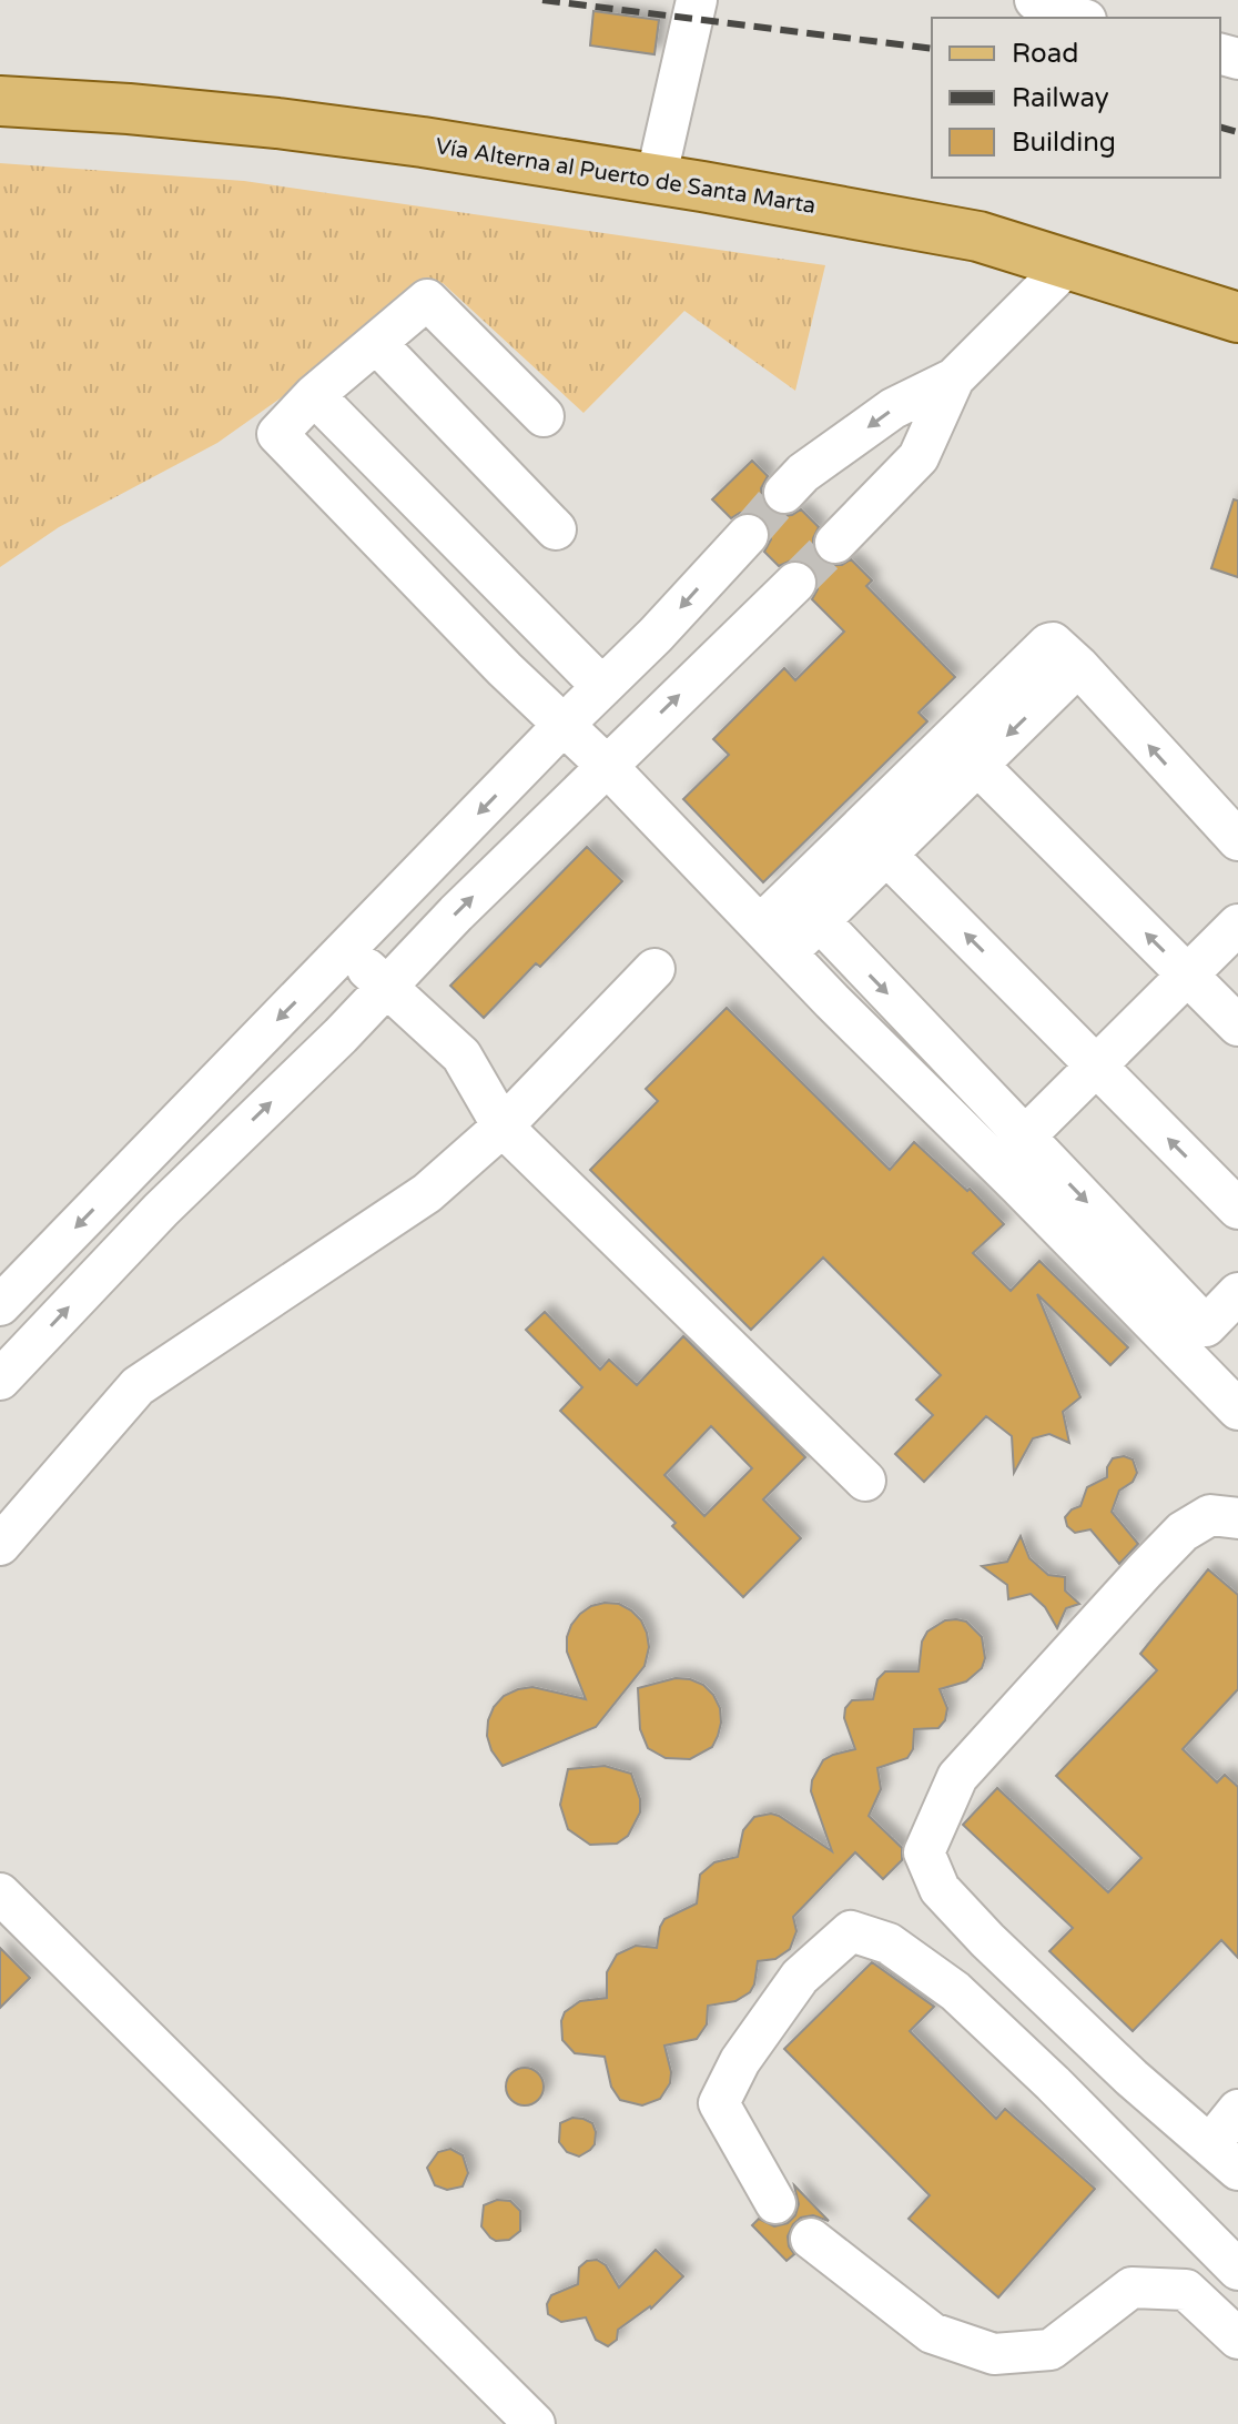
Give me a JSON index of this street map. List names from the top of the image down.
{
  "streets": {
    "main road": ["Vía Alterna al Puerto de Santa Marta"]
  },
  "legend": ["Road", "Railway", "Building"]
}
